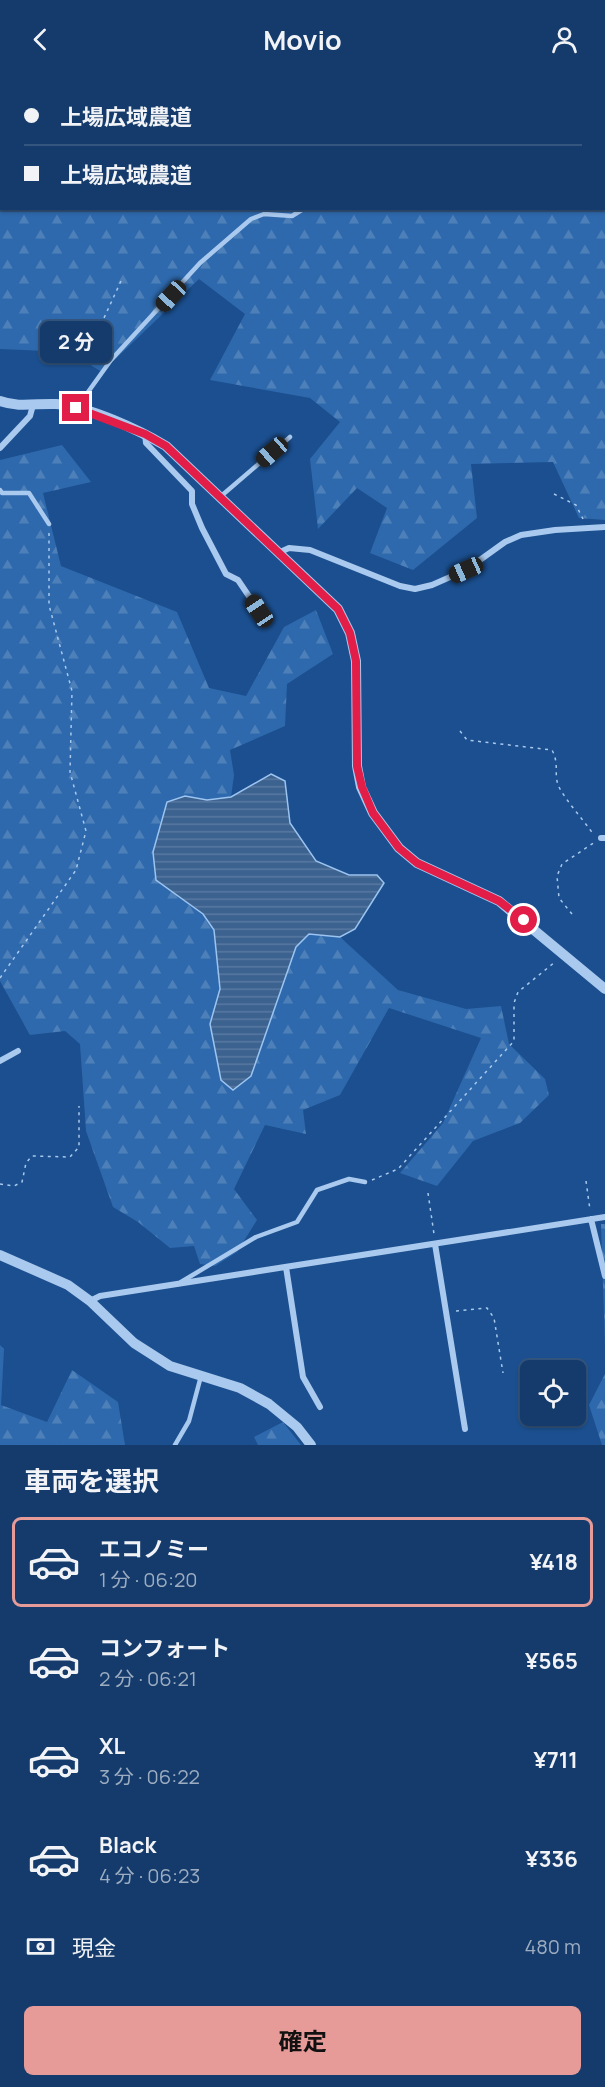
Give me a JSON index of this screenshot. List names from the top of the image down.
{
  "page": {
    "header": "Movio",
    "banner": ["上場広域農道", "上場広域農道"],
    "bubble": "2 分",
    "heading": "車両を選択",
    "list": [
      {
        "name": "エコノミー",
        "note": "1 分 · 06:20",
        "value": "¥418"
      },
      {
        "name": "コンフォート",
        "note": "2 分 · 06:21",
        "value": "¥565"
      },
      {
        "name": "XL",
        "note": "3 分 · 06:22",
        "value": "¥711"
      },
      {
        "name": "Black",
        "note": "4 分 · 06:23",
        "value": "¥336"
      }
    ],
    "pay": ["現金", "480 m"],
    "buttons": "確定"
  }
}
